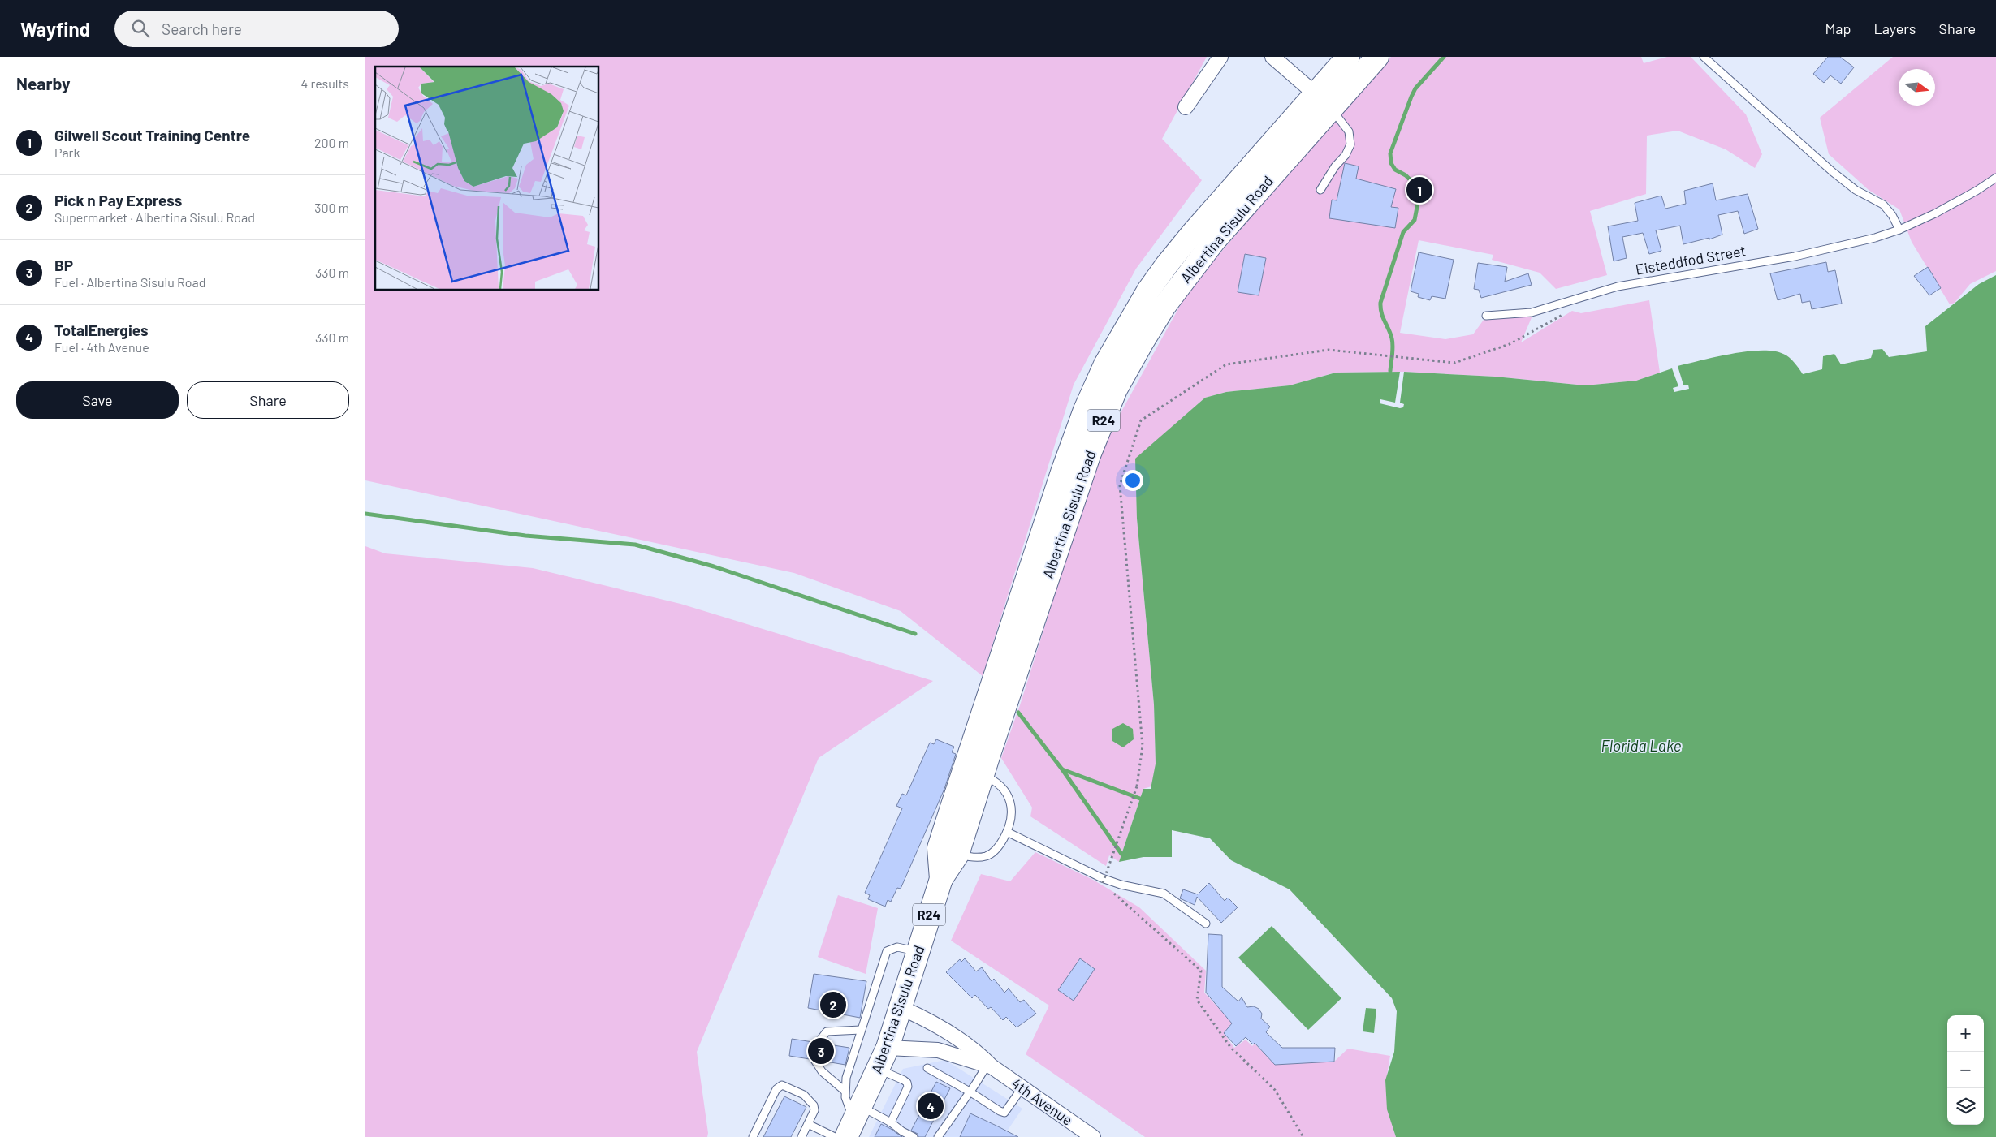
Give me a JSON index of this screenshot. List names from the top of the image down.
{
  "streets": {
    "main road": ["Albertina Sisulu Road", "R24"],
    "street": ["4th Avenue"],
    "lane": ["Eisteddfod Street"]
  },
  "crossings": [
    ["Albertina Sisulu Road", "4th Avenue"]
  ],
  "water": ["Florida Lake"],
  "north": "right",
  "page": {
    "header": "Wayfind",
    "search": "Search here",
    "nav": ["Map", "Layers", "Share"],
    "heading": ["Nearby", "4 results"],
    "list": [
      {
        "mark": "1",
        "name": "Gilwell Scout Training Centre",
        "note": "Park",
        "value": "200 m"
      },
      {
        "mark": "2",
        "name": "Pick n Pay Express",
        "note": "Supermarket · Albertina Sisulu Road",
        "value": "300 m"
      },
      {
        "mark": "3",
        "name": "BP",
        "note": "Fuel · Albertina Sisulu Road",
        "value": "330 m"
      },
      {
        "mark": "4",
        "name": "TotalEnergies",
        "note": "Fuel · 4th Avenue",
        "value": "330 m"
      }
    ],
    "pins": [
      "1",
      "2",
      "3",
      "4"
    ],
    "buttons": ["Save", "Share"],
    "map_buttons": ["+", "−"]
  }
}
